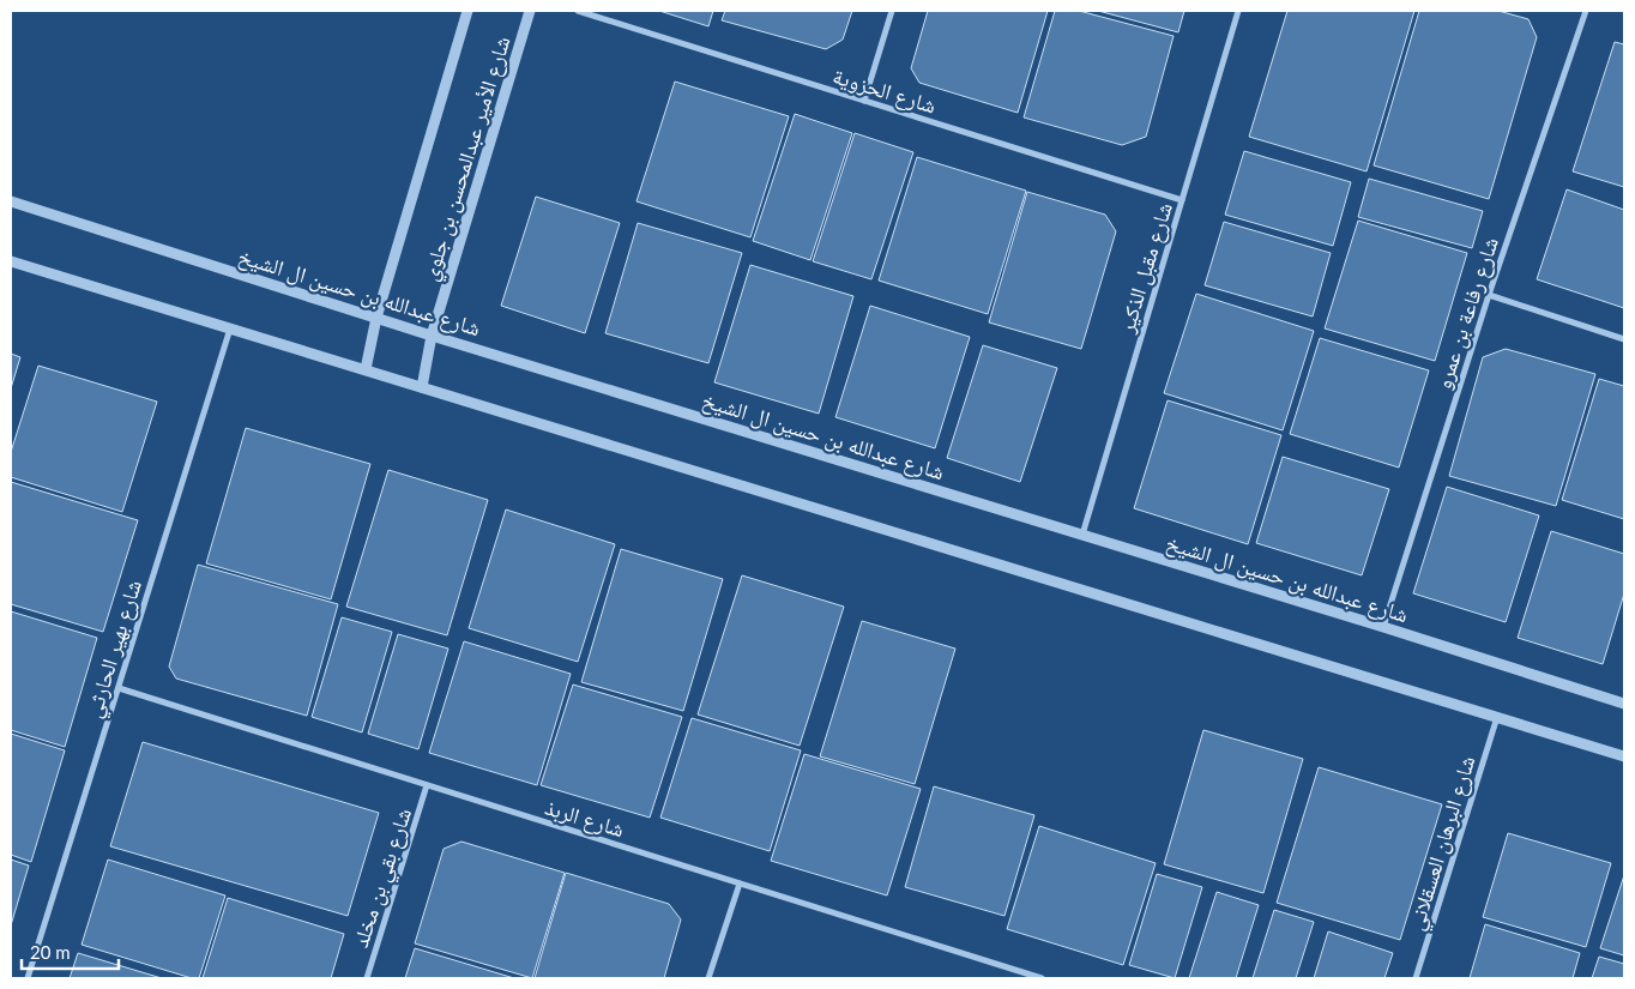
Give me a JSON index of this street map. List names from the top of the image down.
{
  "streets": {
    "street": [
      "شارع الحزوية",
      "شارع الأمير عبدالمحسن بن جلوي",
      "شارع مقبل الذكير",
      "شارع عبدالله بن حسين ال الشيخ",
      "شارع رفاعة بن عمرو",
      "شارع بهير الحارثي",
      "شارع الربذ",
      "شارع البرهان العسقلاني",
      "شارع بقي بن مخلد"
    ]
  },
  "crossings": [
    ["شارع الحزوية", "شارع مقبل الذكير"],
    ["شارع الأمير عبدالمحسن بن جلوي", "شارع عبدالله بن حسين ال الشيخ"],
    ["شارع مقبل الذكير", "شارع عبدالله بن حسين ال الشيخ"],
    ["شارع عبدالله بن حسين ال الشيخ", "شارع رفاعة بن عمرو"],
    ["شارع بهير الحارثي", "شارع الربذ"],
    ["شارع الربذ", "شارع بقي بن مخلد"]
  ],
  "scale_bar": "20 m"
}
